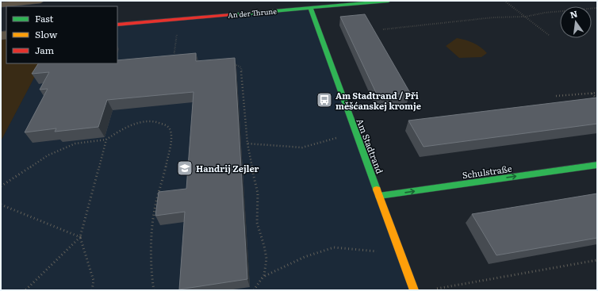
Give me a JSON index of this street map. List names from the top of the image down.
{
  "streets": {
    "street": ["An der Thrune", "Am Stadtrand", "Schulstraße"]
  },
  "crossings": [
    ["An der Thrune", "Am Stadtrand"],
    ["Am Stadtrand", "Schulstraße"]
  ],
  "one_way": ["Schulstraße"],
  "places": {
    "bus stop": ["Am Stadtrand / Při měšćanskej kromje"],
    "school or university": ["Handrij Zejler"]
  },
  "legend": ["Fast", "Slow", "Jam"],
  "north": "top"
}
